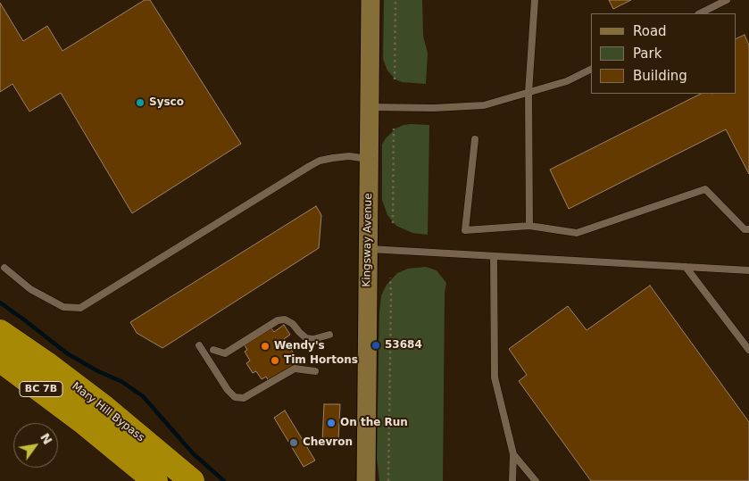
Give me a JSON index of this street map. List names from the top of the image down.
{
  "streets": {
    "highway": ["BC 7B", "Mary Hill Bypass"],
    "main road": ["Kingsway Avenue"]
  },
  "places": [
    "Sysco",
    "53684",
    "Wendy's",
    "Tim Hortons",
    "On the Run",
    "Chevron"
  ],
  "legend": ["Road", "Park", "Building"],
  "north": "top right"
}
